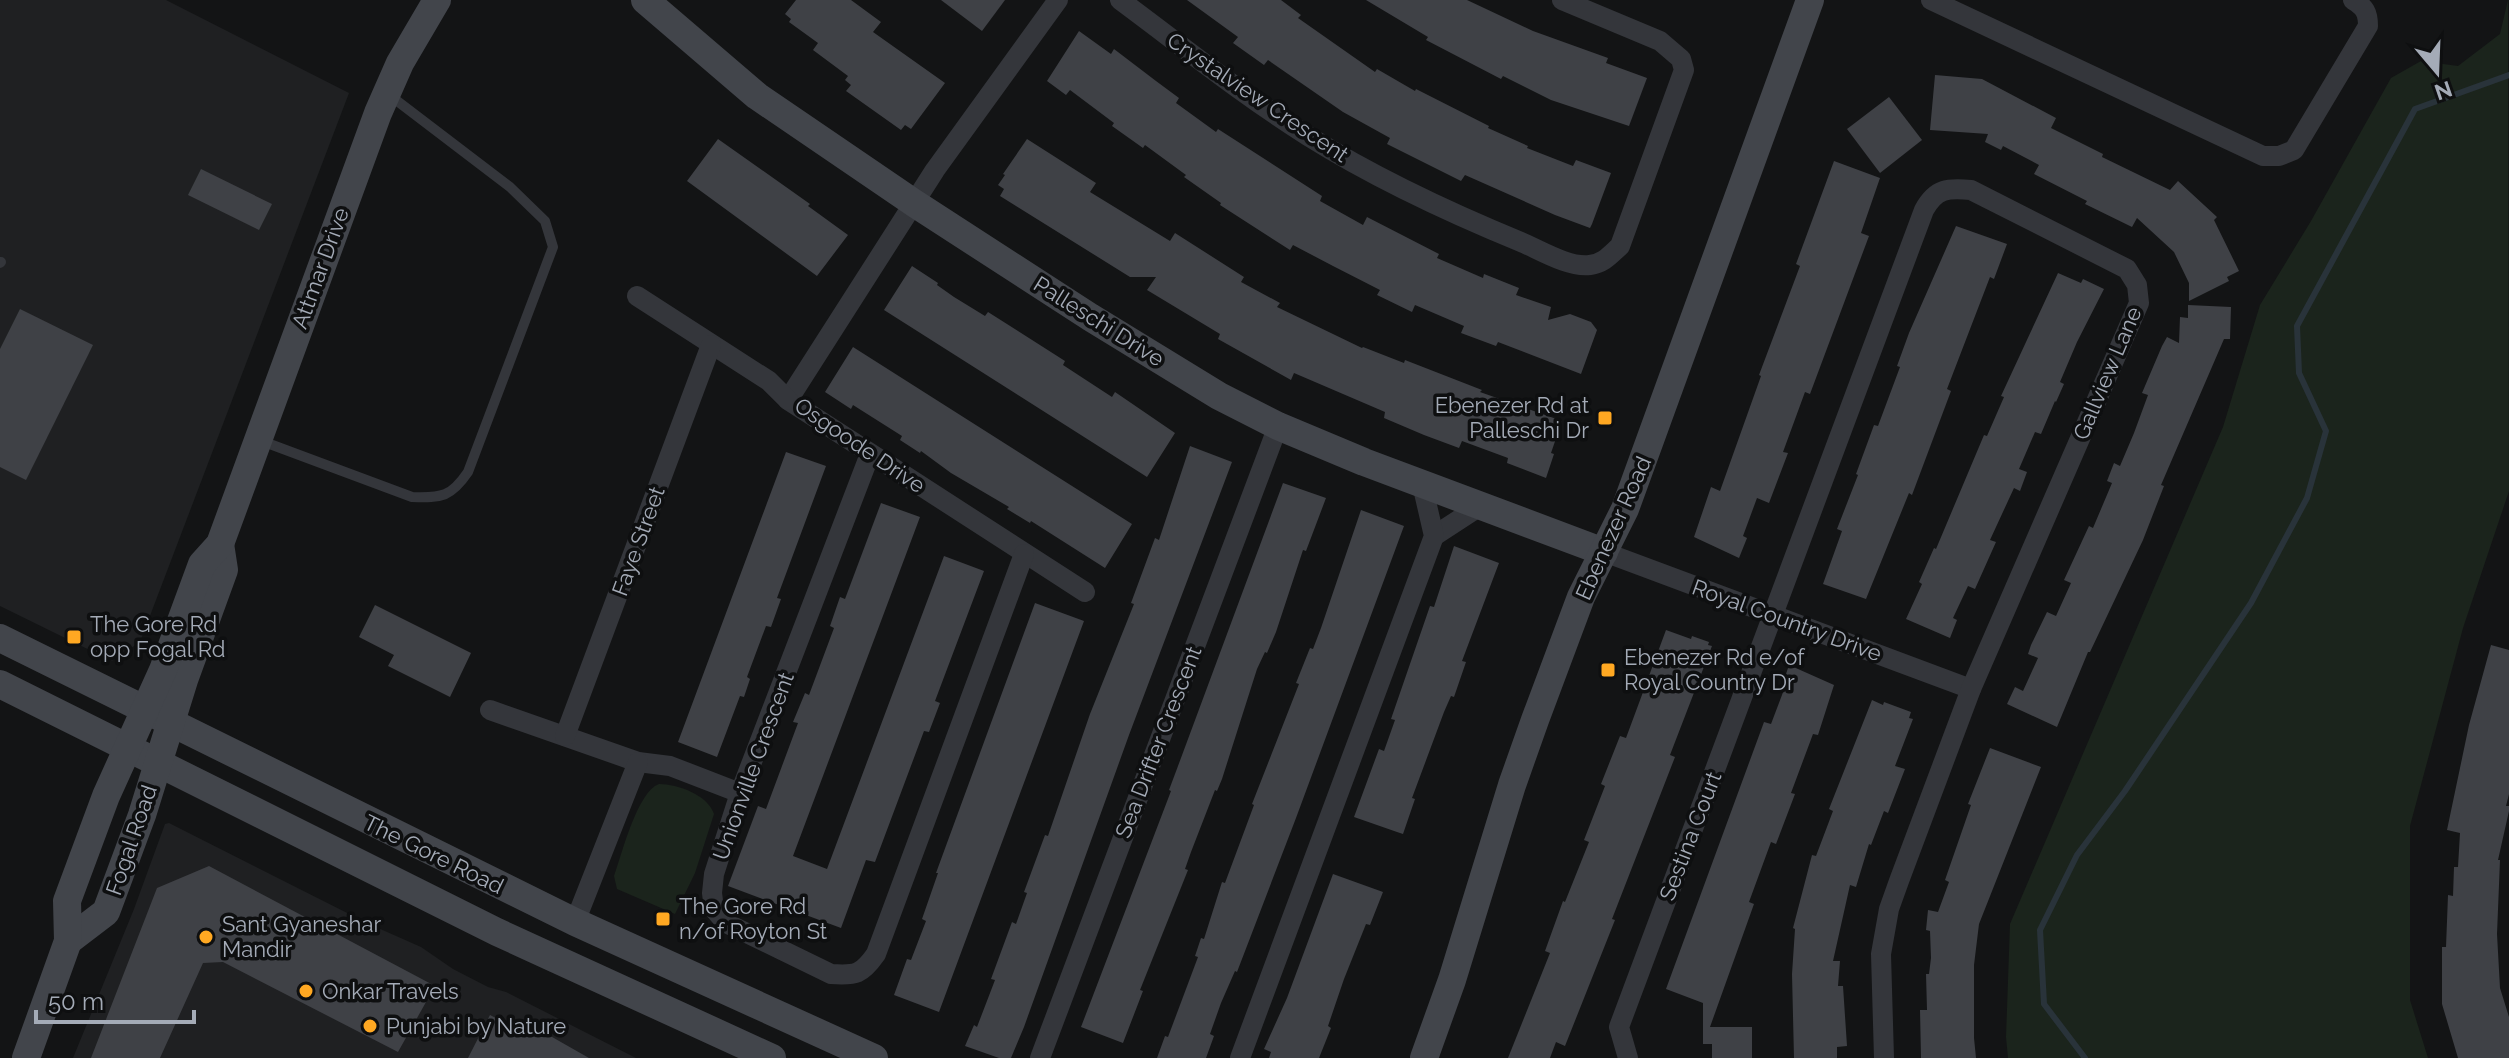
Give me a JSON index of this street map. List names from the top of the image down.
{
  "streets": {
    "main road": [
      "Attmar Drive",
      "Palleschi Drive",
      "Ebenezer Road",
      "Fogal Road",
      "The Gore Road"
    ],
    "street": [
      "Crystalview Crescent",
      "Gallview Lane",
      "Osgoode Drive",
      "Faye Street",
      "Royal Country Drive",
      "Sea Drifter Crescent",
      "Unionville Crescent",
      "Sestina Court"
    ]
  },
  "crossings": [
    ["Attmar Drive", "Fogal Road"],
    ["Attmar Drive", "The Gore Road"],
    ["Palleschi Drive", "Osgoode Drive"],
    ["Palleschi Drive", "Ebenezer Road"],
    ["Palleschi Drive", "Royal Country Drive"],
    ["Palleschi Drive", "Sea Drifter Crescent"],
    ["Gallview Lane", "Royal Country Drive"],
    ["Gallview Lane", "Sestina Court"],
    ["Osgoode Drive", "Unionville Crescent"],
    ["Ebenezer Road", "Royal Country Drive"],
    ["Royal Country Drive", "Sestina Court"],
    ["Fogal Road", "The Gore Road"]
  ],
  "places": {
    "transit": [
      "Ebenezer Rd at Palleschi Dr",
      "The Gore Rd opp Fogal Rd",
      "Ebenezer Rd e/of Royal Country Dr",
      "The Gore Rd n/of Royton St"
    ],
    "other": ["Sant Gyaneshar Mandir", "Onkar Travels", "Punjabi by Nature"]
  },
  "scale_bar": "50 m",
  "north": "bottom"
}
